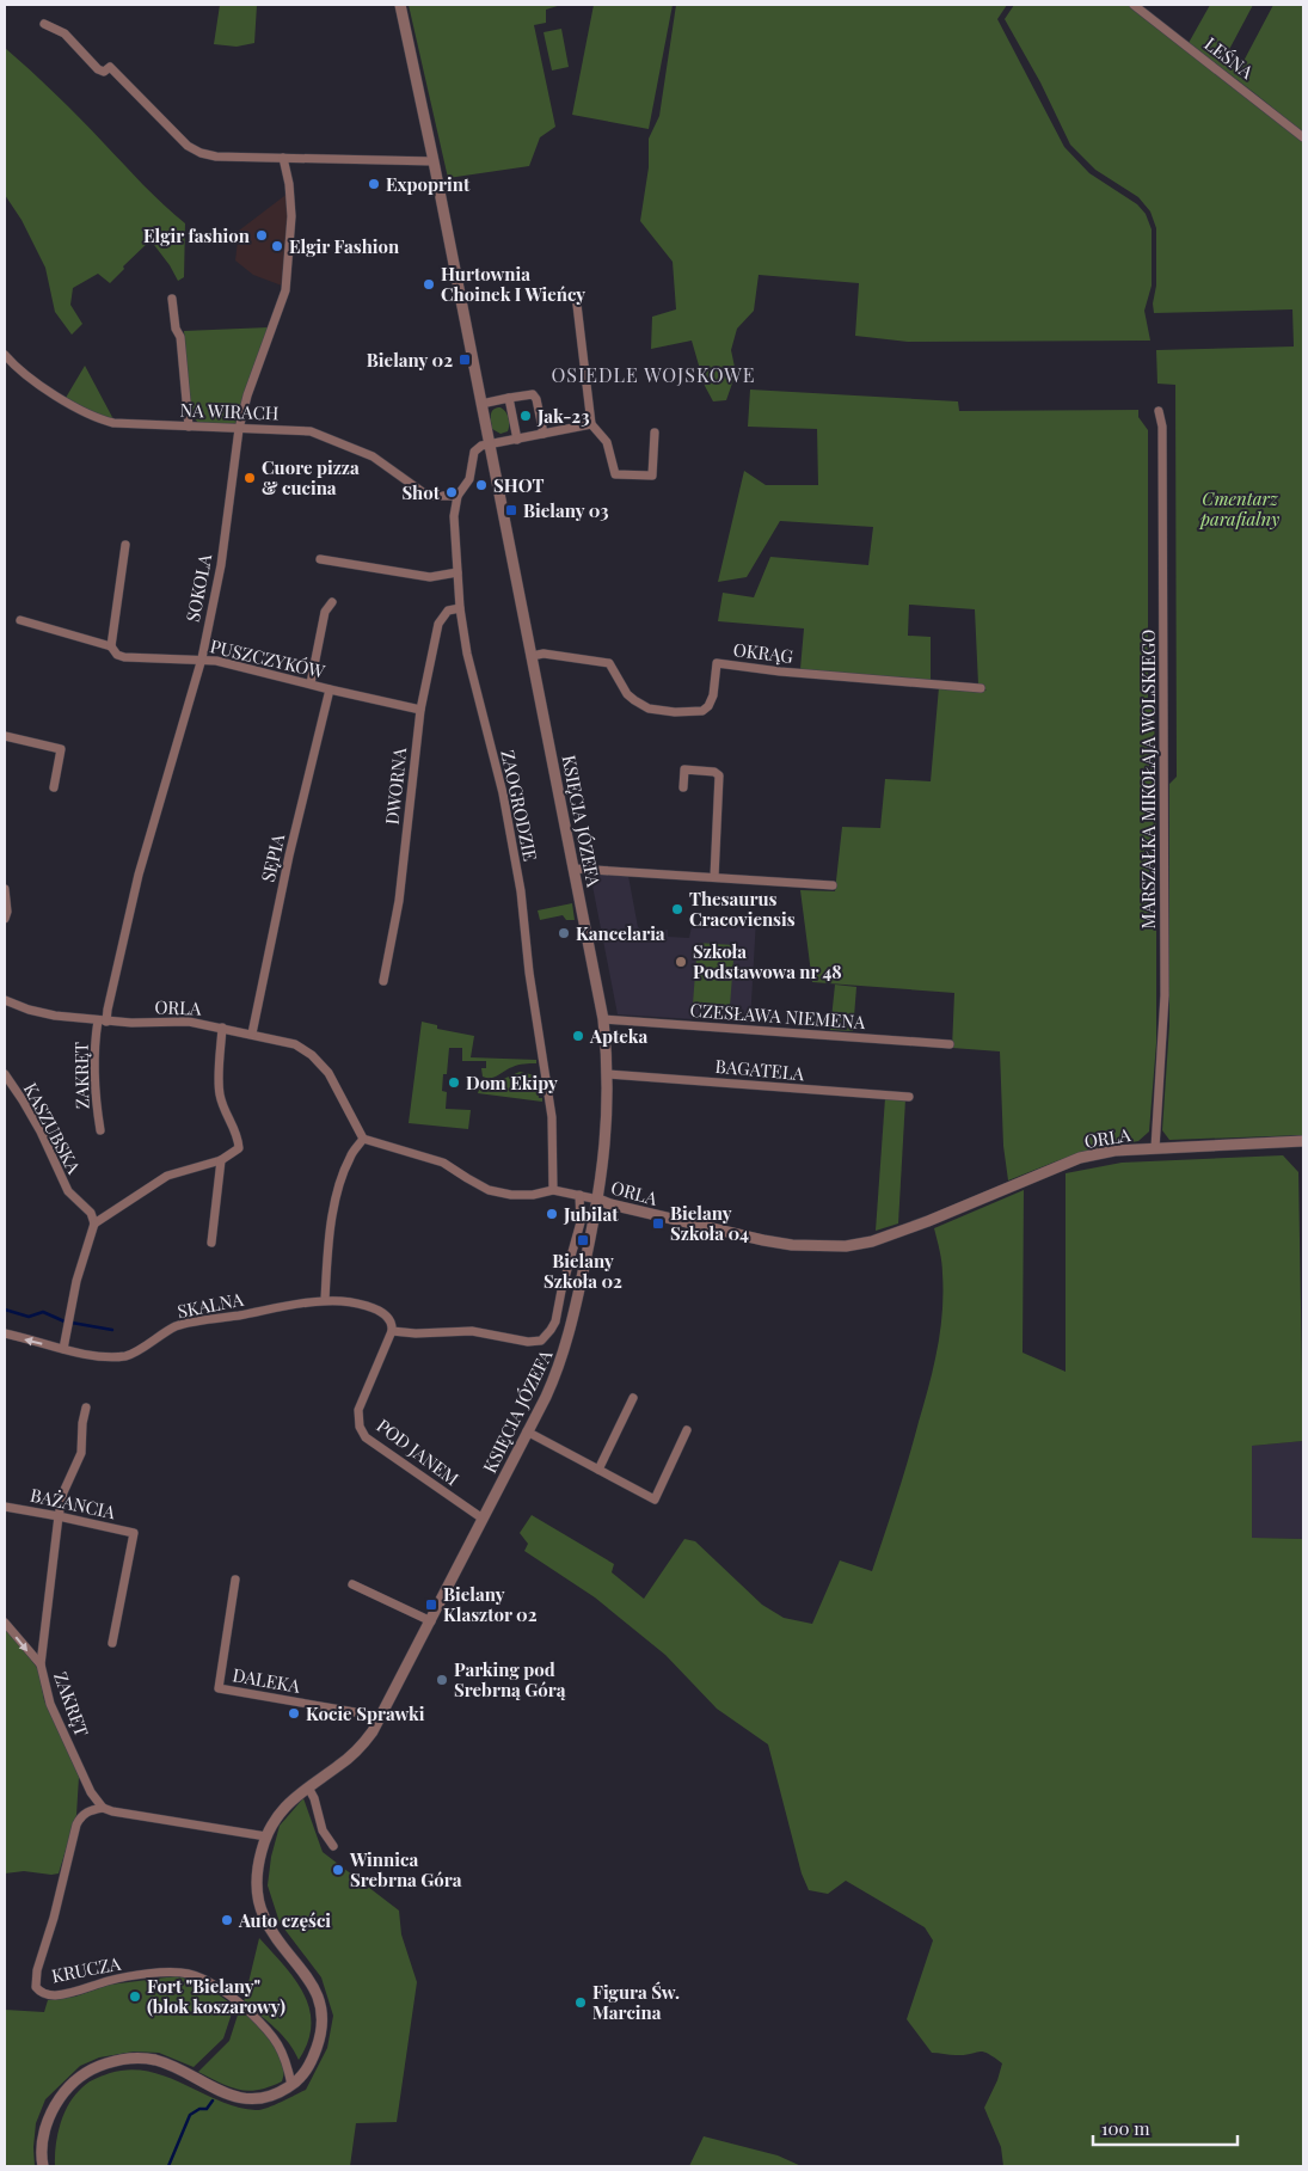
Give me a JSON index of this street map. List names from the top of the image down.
{
  "streets": {
    "street": [
      "LEŚNA",
      "NA WIRACH",
      "SOKOLA",
      "OKRĄG",
      "PUSZCZYKÓW",
      "MARSZAŁKA MIKOŁAJA WOLSKIEGO",
      "DWORNA",
      "ZAOGRODZIE",
      "KSIĘCIA JÓZEFA",
      "SĘPIA",
      "ORLA",
      "CZESŁAWA NIEMENA",
      "BAGATELA",
      "ZAKRĘT",
      "KASZUBSKA",
      "SKALNA",
      "POD JANEM",
      "BAŻANCIA",
      "DALEKA",
      "KRUCZA"
    ]
  },
  "crossings": [
    ["NA WIRACH", "SOKOLA"],
    ["NA WIRACH", "ZAOGRODZIE"],
    ["SOKOLA", "PUSZCZYKÓW"],
    ["SOKOLA", "ORLA"],
    ["SOKOLA", "ZAKRĘT"],
    ["OKRĄG", "KSIĘCIA JÓZEFA"],
    ["PUSZCZYKÓW", "DWORNA"],
    ["PUSZCZYKÓW", "SĘPIA"],
    ["MARSZAŁKA MIKOŁAJA WOLSKIEGO", "ORLA"],
    ["DWORNA", "ZAOGRODZIE"],
    ["ZAOGRODZIE", "KSIĘCIA JÓZEFA"],
    ["ZAOGRODZIE", "ORLA"],
    ["KSIĘCIA JÓZEFA", "ORLA"],
    ["KSIĘCIA JÓZEFA", "CZESŁAWA NIEMENA"],
    ["KSIĘCIA JÓZEFA", "BAGATELA"],
    ["KSIĘCIA JÓZEFA", "POD JANEM"],
    ["KSIĘCIA JÓZEFA", "DALEKA"],
    ["KSIĘCIA JÓZEFA", "KRUCZA"],
    ["SĘPIA", "ORLA"],
    ["ORLA", "ZAKRĘT"],
    ["ZAKRĘT", "BAŻANCIA"],
    ["ZAKRĘT", "KRUCZA"]
  ],
  "districts": ["OSIEDLE WOJSKOWE"],
  "parks": ["Cmentarz parafialny"],
  "places": {
    "other": [
      "Expoprint",
      "Elgir fashion",
      "Elgir Fashion",
      "Hurtownia Choinek I Wieńcy",
      "Jak-23",
      "Cuore pizza & cucina",
      "SHOT",
      "Shot",
      "Thesaurus Cracoviensis",
      "Kancelaria",
      "Szkoła Podstawowa nr 48",
      "Apteka",
      "Dom Ekipy",
      "Jubilat",
      "Parking pod Srebrną Górą",
      "Kocie Sprawki",
      "Winnica Srebrna Góra",
      "Auto części",
      "Fort \"Bielany\" (blok koszarowy)",
      "Figura Św. Marcina"
    ],
    "transit": [
      "Bielany 02",
      "Bielany 03",
      "Bielany Szkoła 04",
      "Bielany Szkoła 02",
      "Bielany Klasztor 02"
    ]
  },
  "scale_bar": "100 m"
}
